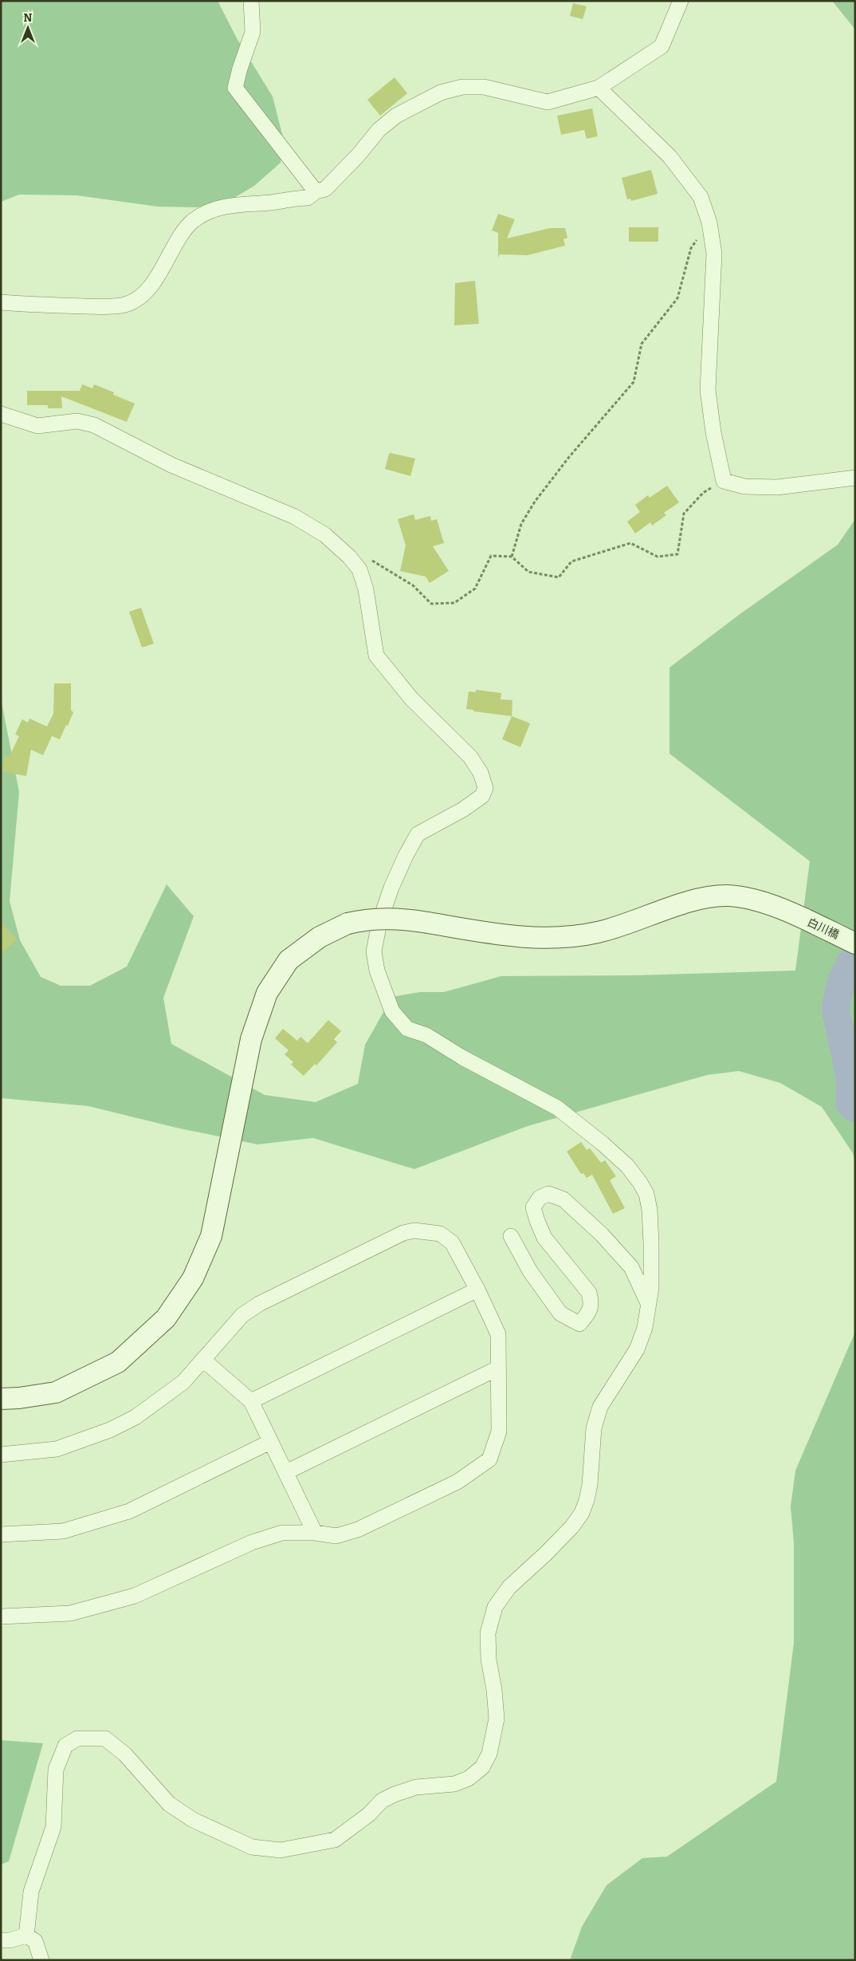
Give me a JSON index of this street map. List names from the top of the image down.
{
  "streets": {
    "street": ["白川橋"]
  },
  "north": "top"
}
